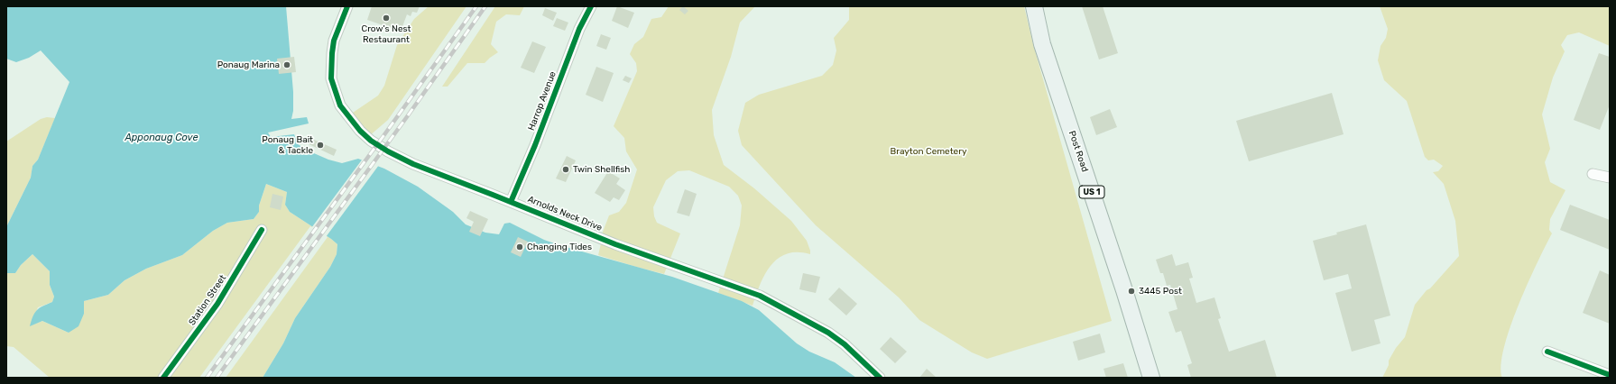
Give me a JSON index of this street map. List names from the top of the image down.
{
  "streets": {
    "main road": ["Post Road", "US 1"],
    "street": ["Harrop Avenue", "Arnolds Neck Drive", "Station Street"]
  },
  "crossings": [
    ["Harrop Avenue", "Arnolds Neck Drive"]
  ],
  "water": ["Apponaug Cove"],
  "parks": ["Brayton Cemetery"],
  "places": [
    "Crow's Nest Restaurant",
    "Ponaug Marina",
    "Ponaug Bait & Tackle",
    "Twin Shellfish",
    "Changing Tides",
    "3445 Post"
  ]
}
